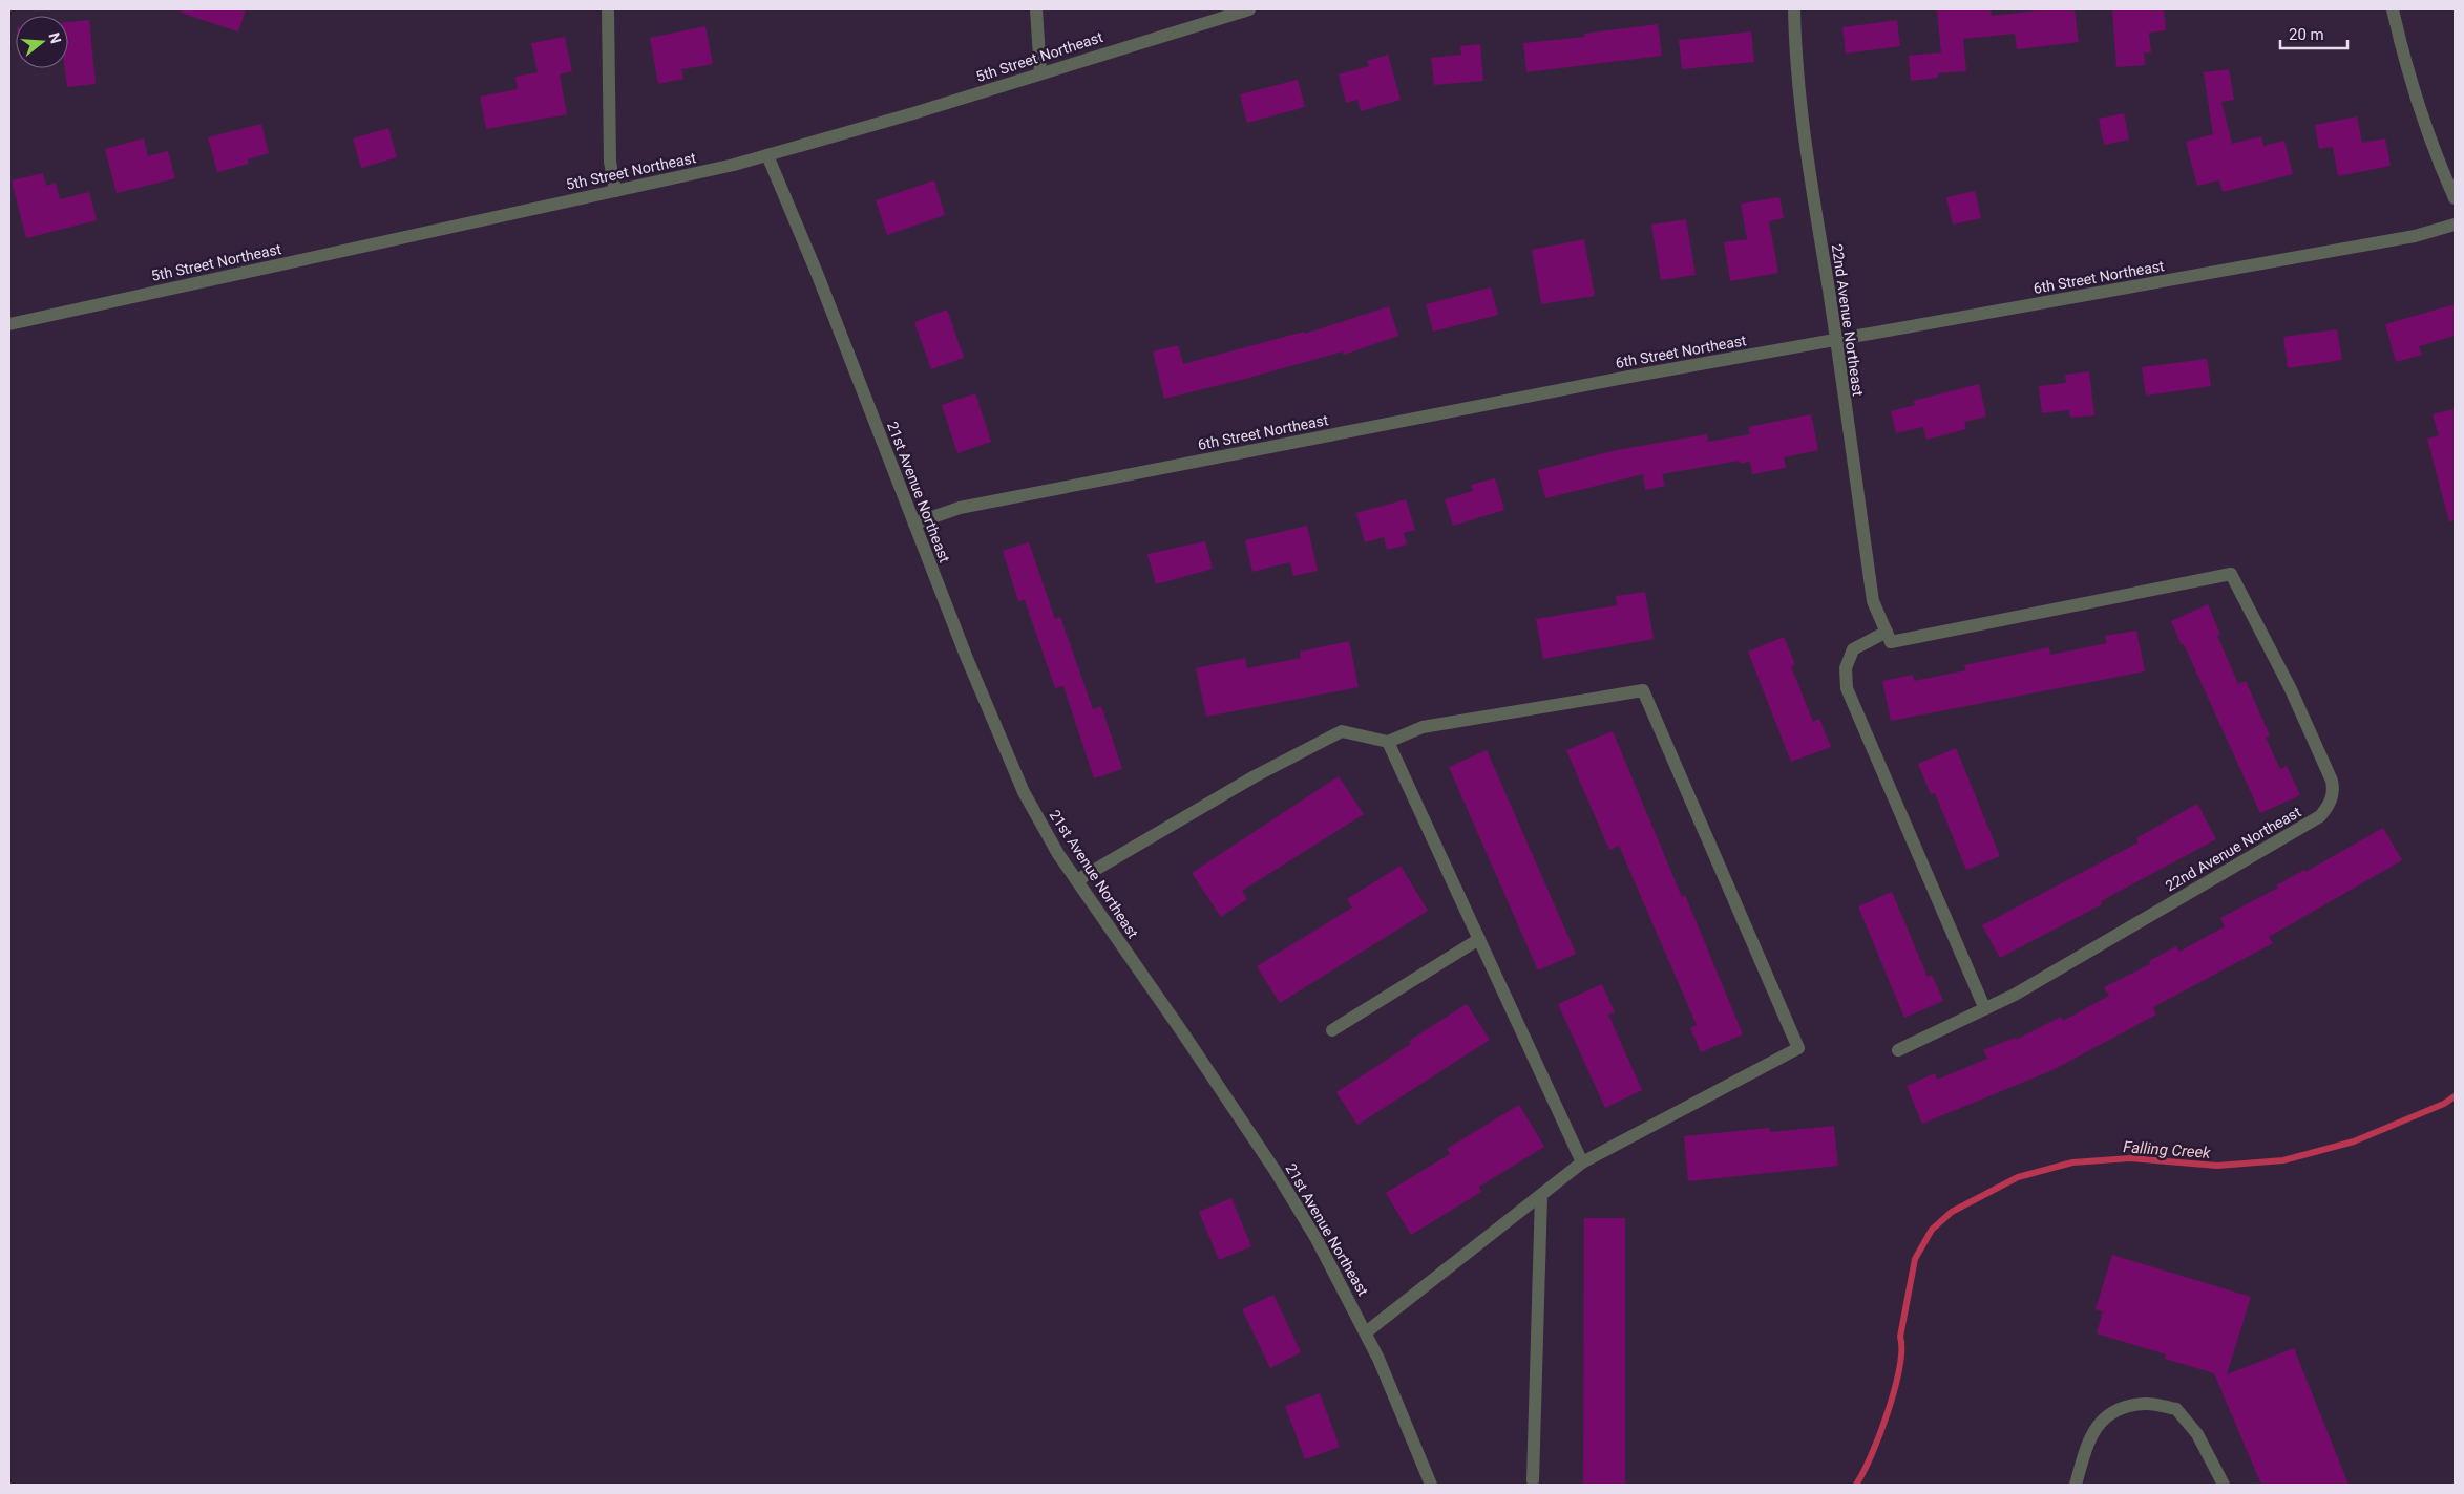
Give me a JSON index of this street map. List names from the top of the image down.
{
  "streets": {
    "street": [
      "5th Street Northeast",
      "6th Street Northeast",
      "22nd Avenue Northeast",
      "21st Avenue Northeast"
    ]
  },
  "crossings": [
    ["5th Street Northeast", "21st Avenue Northeast"],
    ["6th Street Northeast", "22nd Avenue Northeast"],
    ["6th Street Northeast", "21st Avenue Northeast"]
  ],
  "water": ["Falling Creek"],
  "scale_bar": "20 m",
  "north": "right"
}
